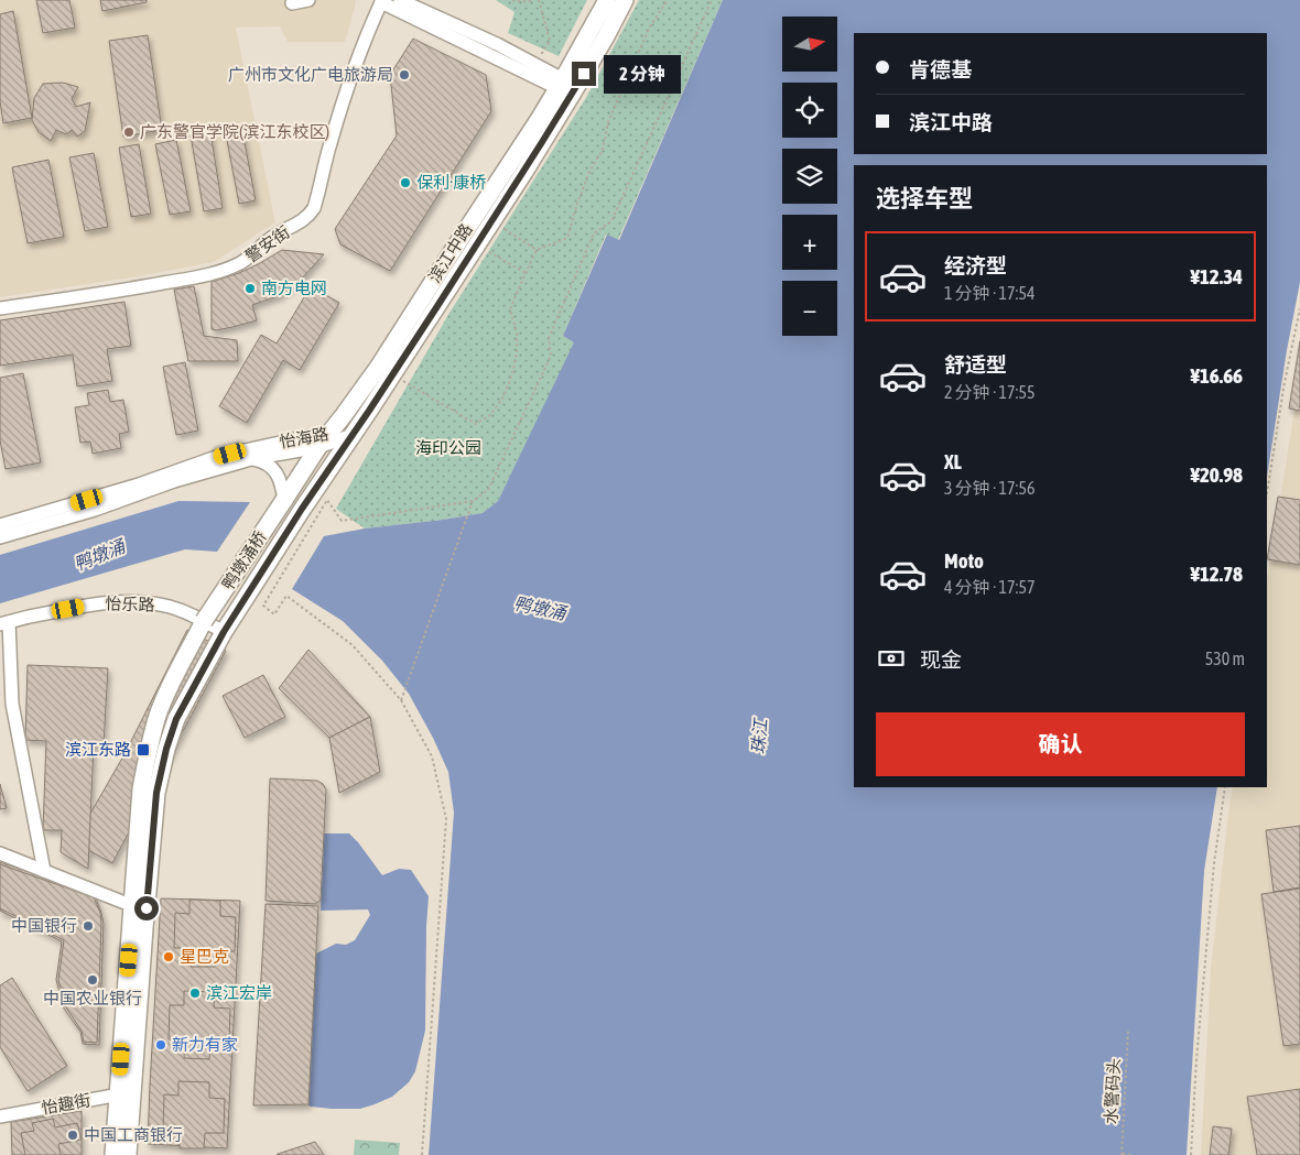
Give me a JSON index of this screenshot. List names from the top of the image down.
{
  "streets": {
    "main road": ["滨江中路", "鸭墩涌桥"],
    "street": [
      "警安街",
      "怡海路",
      "怡乐路",
      "怡趣街"
    ],
    "path": ["水警码头"]
  },
  "crossings": [
    ["滨江中路", "怡海路"],
    ["滨江中路", "鸭墩涌桥"],
    ["鸭墩涌桥", "怡乐路"]
  ],
  "water": ["鸭墩涌", "珠江"],
  "parks": ["海印公园"],
  "places": {
    "other": [
      "广州市文化广电旅游局",
      "广东警官学院(滨江东校区)",
      "保利·康桥",
      "南方电网",
      "中国银行",
      "星巴克",
      "中国农业银行",
      "滨江宏岸",
      "新力有家",
      "中国工商银行"
    ],
    "transit": ["滨江东路"]
  },
  "north": "right",
  "page": {
    "map_buttons": ["+", "−"],
    "banner": ["肯德基", "滨江中路"],
    "bubble": "2 分钟",
    "heading": "选择车型",
    "list": [
      {
        "name": "经济型",
        "note": "1 分钟 · 17:54",
        "value": "¥12.34"
      },
      {
        "name": "舒适型",
        "note": "2 分钟 · 17:55",
        "value": "¥16.66"
      },
      {
        "name": "XL",
        "note": "3 分钟 · 17:56",
        "value": "¥20.98"
      },
      {
        "name": "Moto",
        "note": "4 分钟 · 17:57",
        "value": "¥12.78"
      }
    ],
    "pay": ["现金", "530 m"],
    "buttons": "确认"
  }
}
